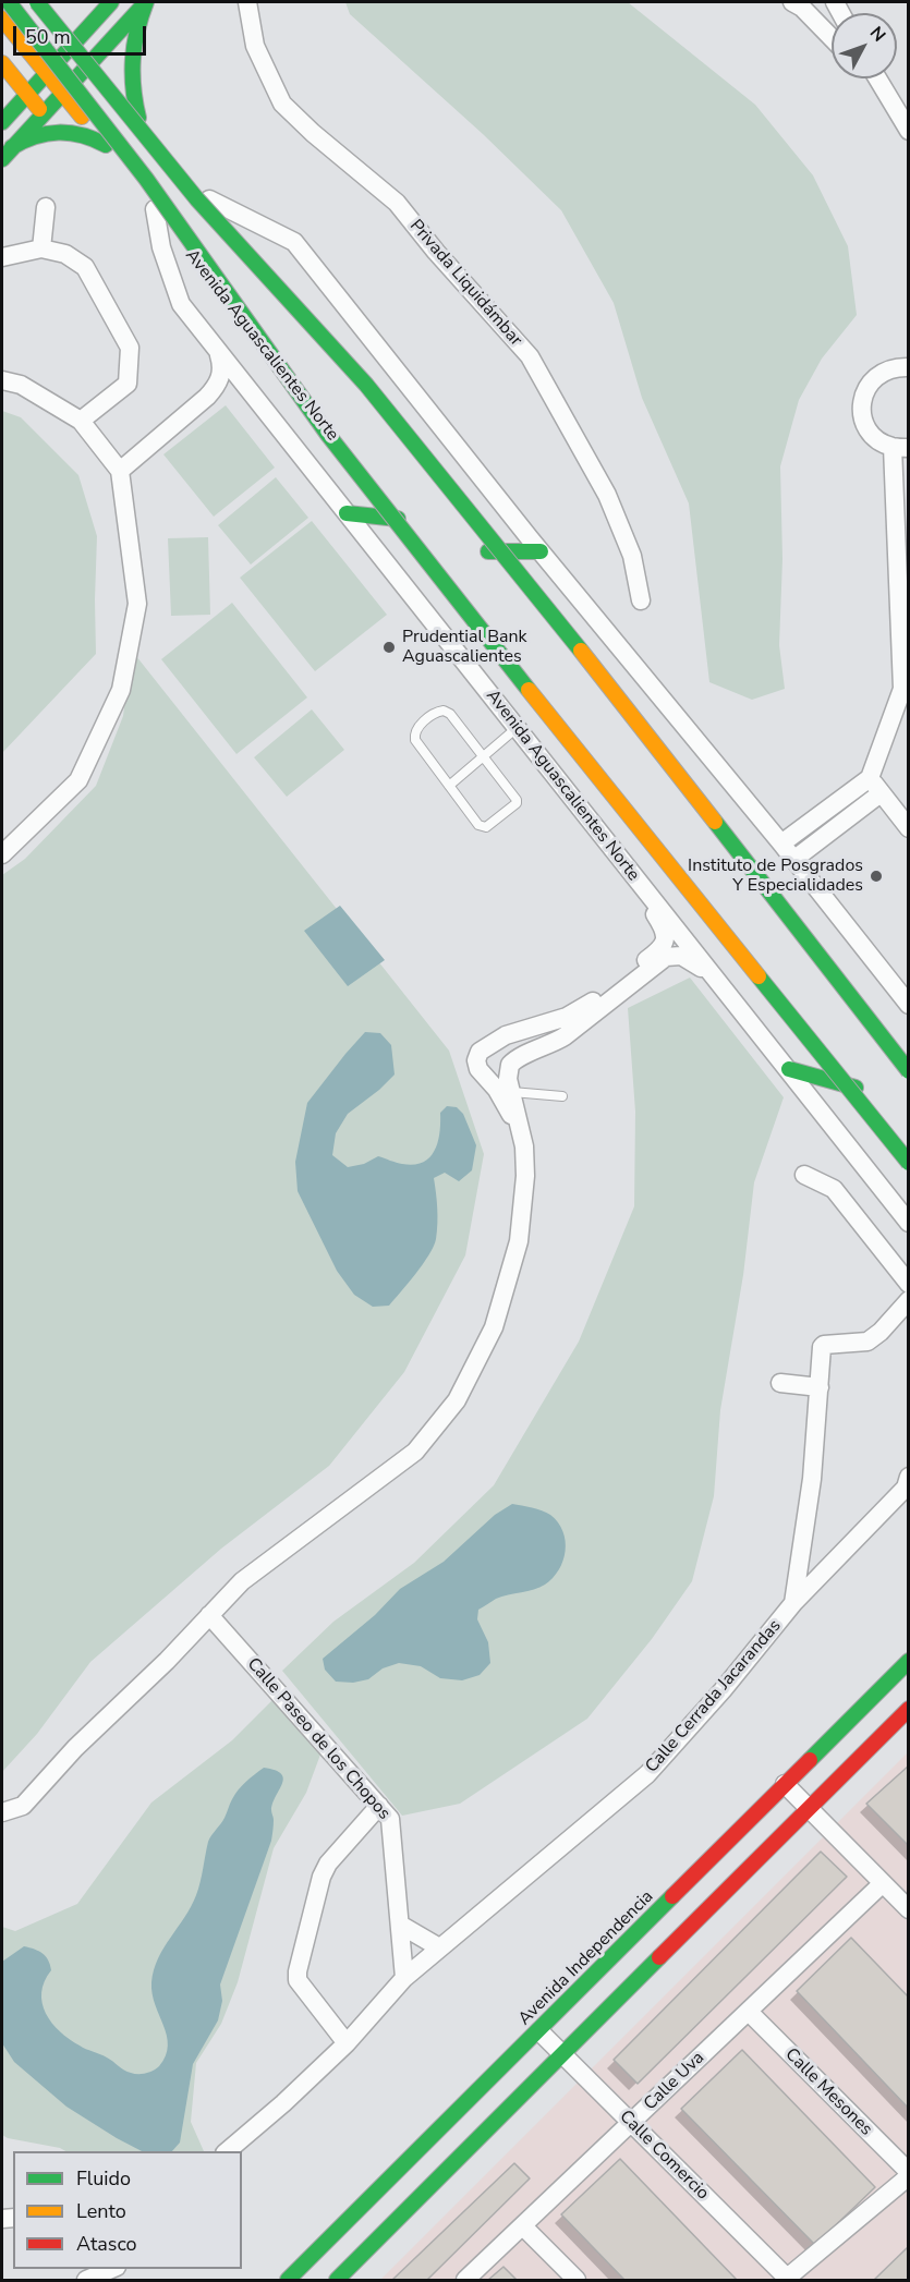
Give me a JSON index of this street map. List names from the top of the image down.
{
  "streets": {
    "main road": ["Avenida Aguascalientes Norte", "Avenida Independencia"],
    "street": [
      "Privada Liquidámbar",
      "Calle Cerrada Jacarandas",
      "Calle Paseo de los Chopos",
      "Calle Uva",
      "Calle Mesones",
      "Calle Comercio"
    ]
  },
  "crossings": [
    ["Calle Cerrada Jacarandas", "Calle Paseo de los Chopos"],
    ["Avenida Independencia", "Calle Comercio"],
    ["Calle Uva", "Calle Mesones"],
    ["Calle Uva", "Calle Comercio"]
  ],
  "places": ["Prudential Bank Aguascalientes", "Instituto de Posgrados Y Especialidades"],
  "legend": ["Fluido", "Lento", "Atasco"],
  "scale_bar": "50 m",
  "north": "top right"
}
